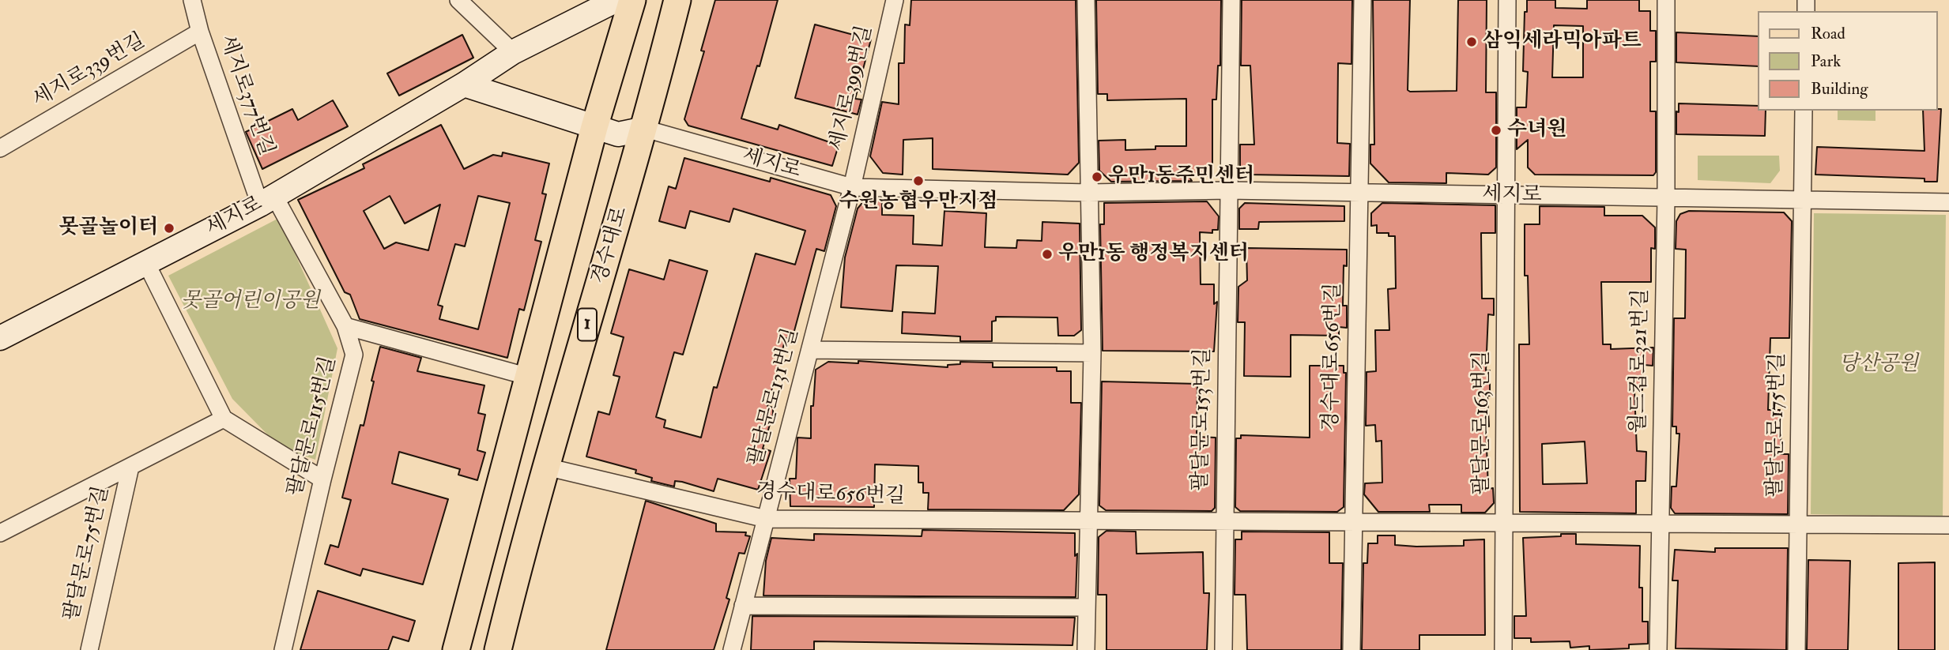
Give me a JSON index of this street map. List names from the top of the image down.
{
  "streets": {
    "main road": ["경수대로", "1"],
    "street": [
      "세지로339번길",
      "세지로399번길",
      "세지로377번길",
      "세지로",
      "경수대로656번길",
      "월드컵로321번길",
      "팔달문로131번길",
      "팔달문로153번길",
      "팔달문로163번길",
      "팔달문로175번길",
      "팔달문로115번길",
      "팔달문로75번길"
    ]
  },
  "crossings": [
    ["세지로339번길", "세지로377번길"],
    ["세지로399번길", "세지로"],
    ["세지로399번길", "팔달문로131번길"],
    ["세지로377번길", "세지로"],
    ["세지로377번길", "팔달문로115번길"],
    ["세지로", "경수대로"],
    ["세지로", "1"],
    ["세지로", "경수대로656번길"],
    ["세지로", "월드컵로321번길"],
    ["세지로", "팔달문로131번길"],
    ["세지로", "팔달문로153번길"],
    ["세지로", "팔달문로163번길"],
    ["세지로", "팔달문로175번길"],
    ["세지로", "팔달문로115번길"],
    ["경수대로", "경수대로656번길"],
    ["경수대로656번길", "팔달문로131번길"],
    ["경수대로656번길", "팔달문로153번길"],
    ["경수대로656번길", "팔달문로163번길"]
  ],
  "parks": ["못골어린이공원", "당산공원"],
  "places": [
    "삼익세라믹아파트",
    "수녀원",
    "우만1동주민센터",
    "수원농협우만지점",
    "못골놀이터",
    "우만1동 행정복지센터"
  ],
  "legend": ["Road", "Park", "Building"]
}
